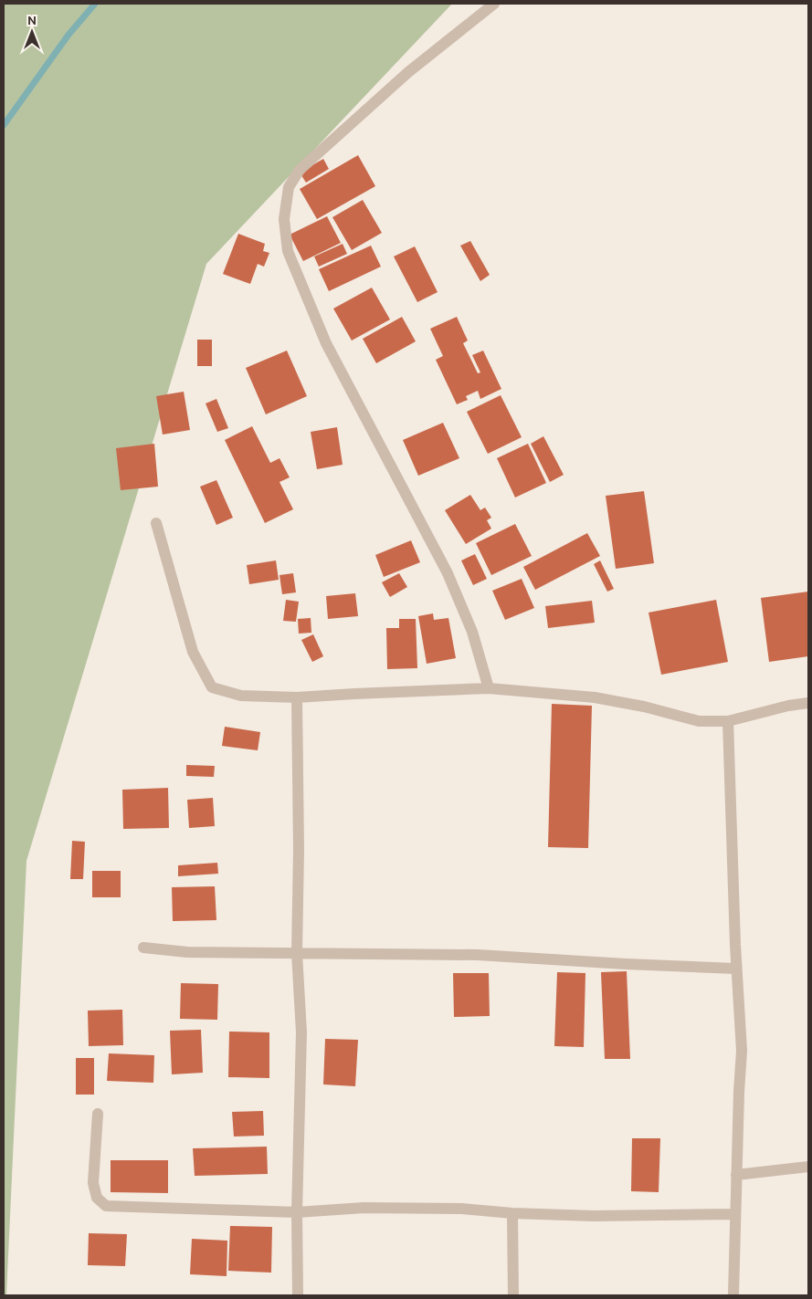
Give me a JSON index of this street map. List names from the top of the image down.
{
  "north": "top"
}
